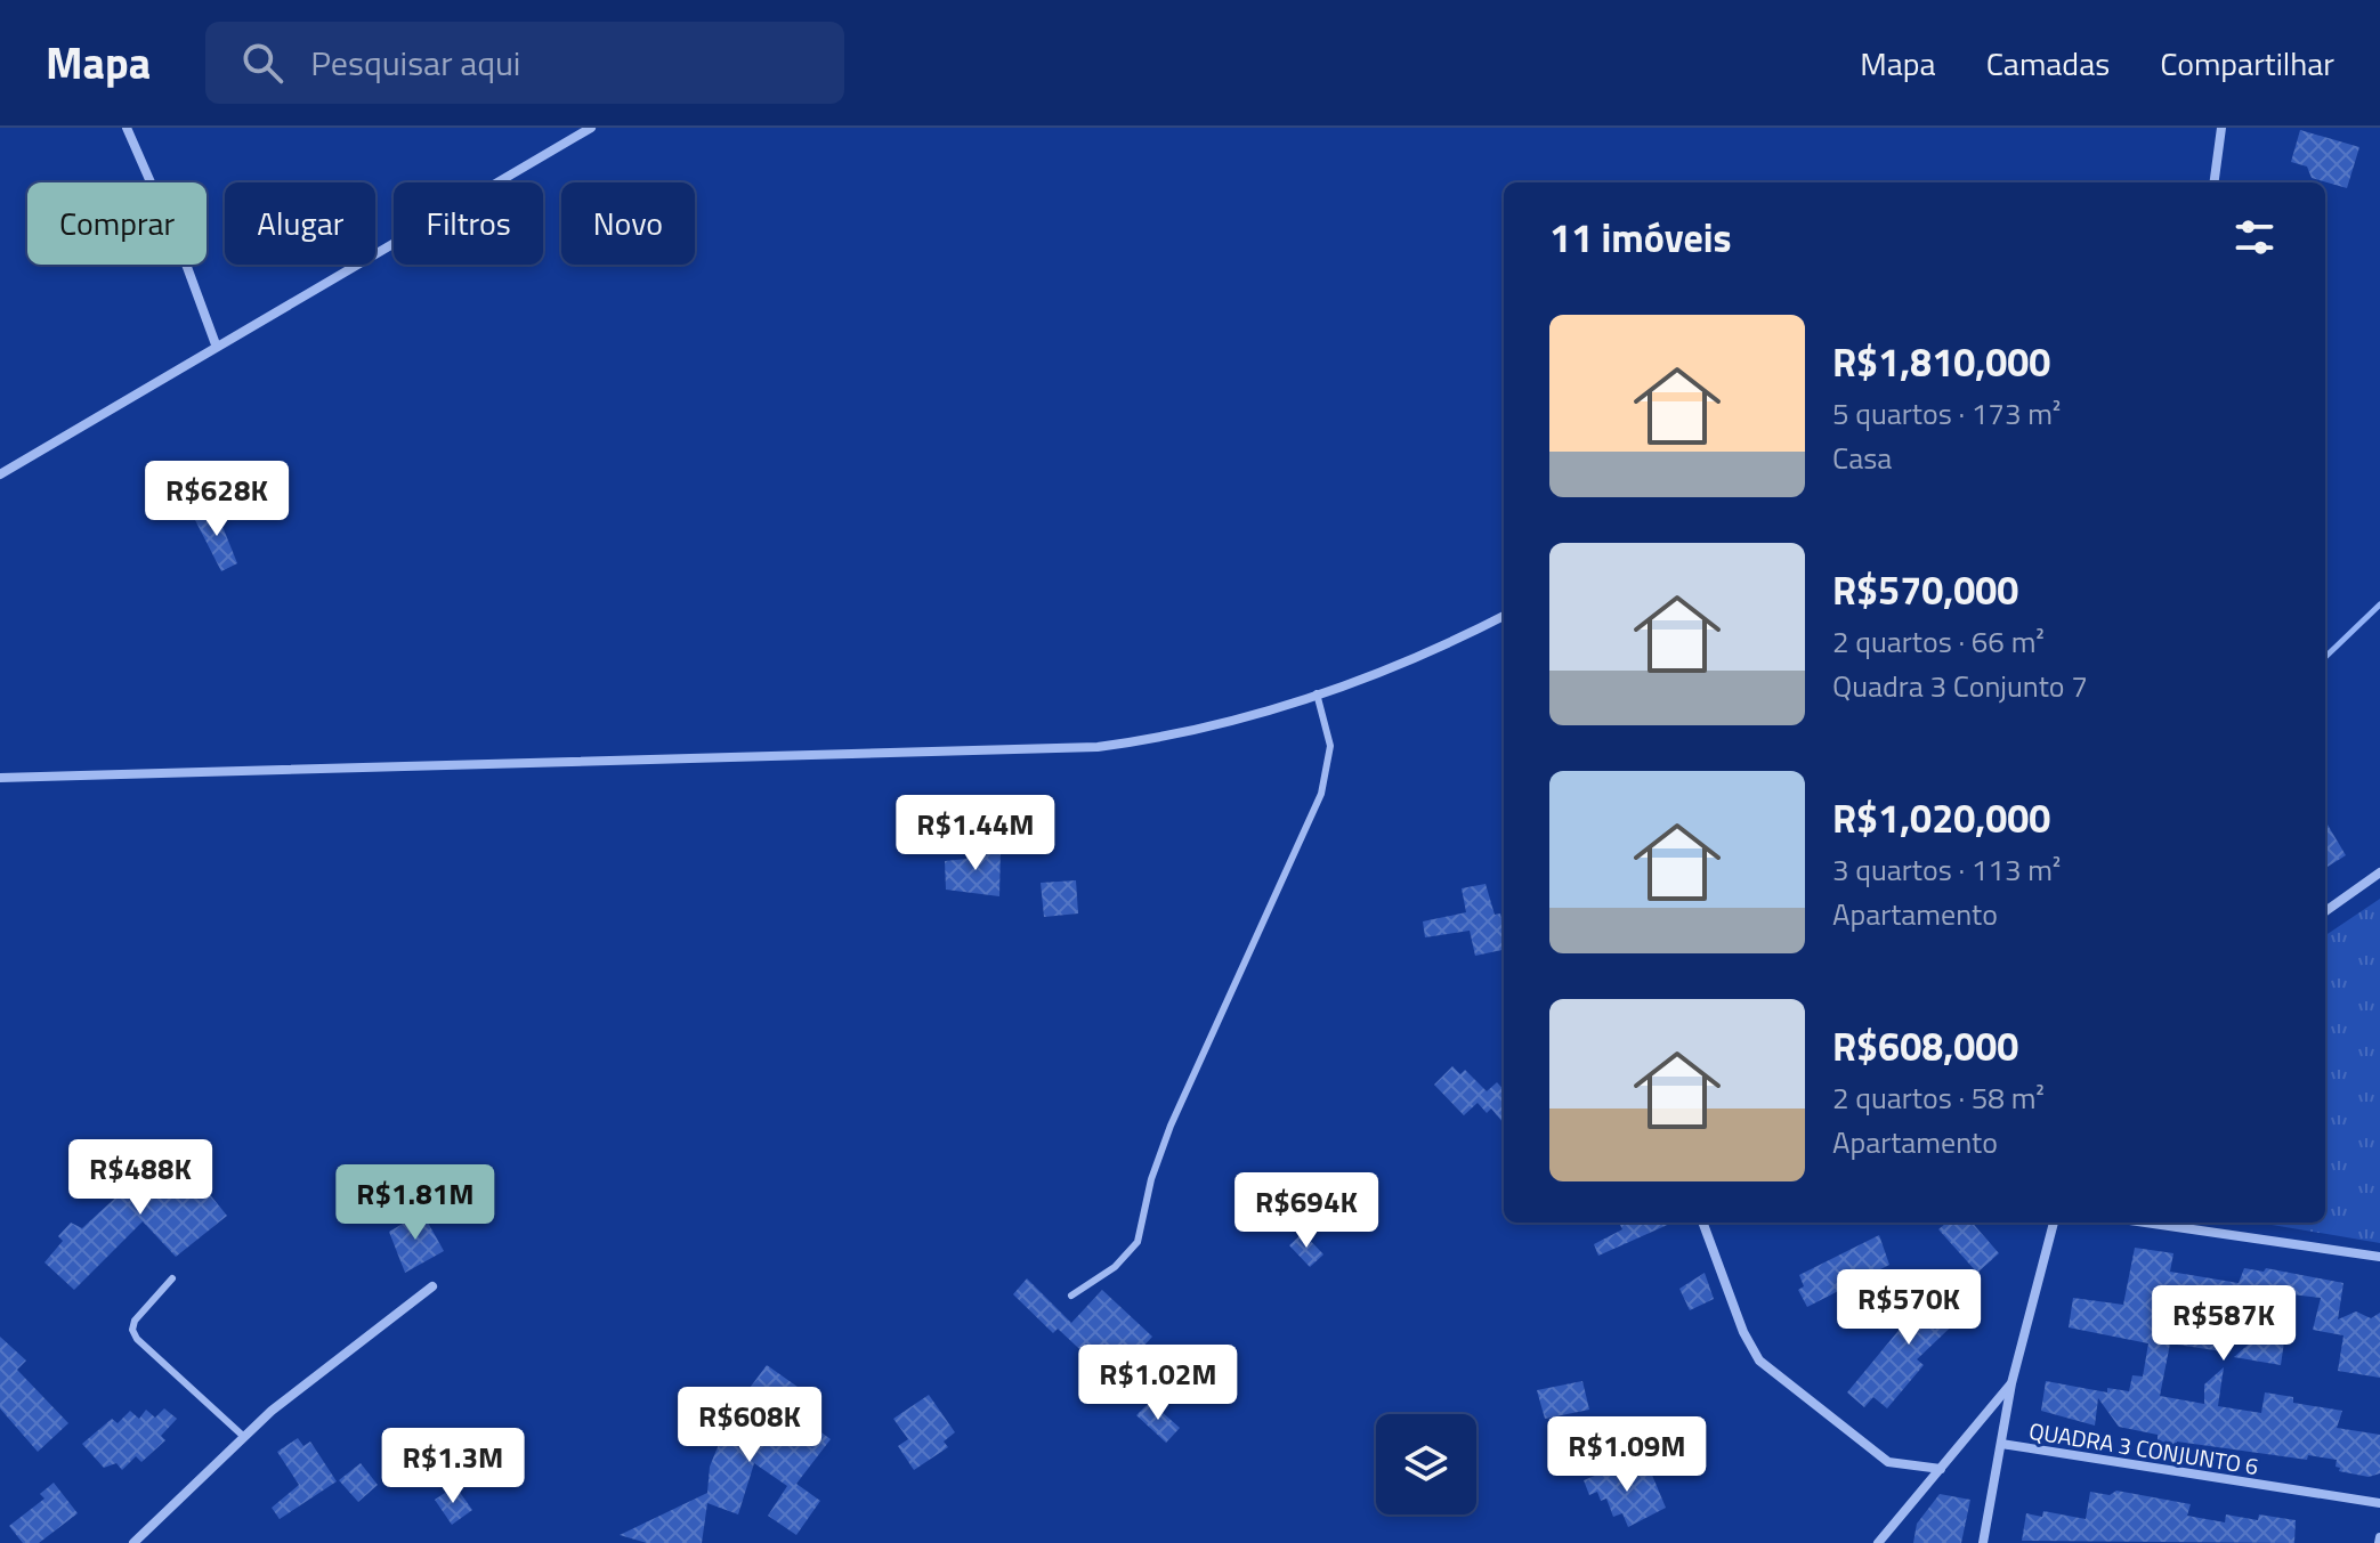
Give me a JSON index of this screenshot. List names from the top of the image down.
{
  "streets": {
    "street": ["QUADRA 3 CONJUNTO 6"]
  },
  "page": {
    "header": "Mapa",
    "search": "Pesquisar aqui",
    "nav": ["Mapa", "Camadas", "Compartilhar"],
    "chip": [
      "Comprar",
      "Alugar",
      "Filtros",
      "Novo"
    ],
    "heading": "11 imóveis",
    "list": [
      {
        "name": "R$1,810,000",
        "note": "5 quartos · 173 m² · Casa"
      },
      {
        "name": "R$570,000",
        "note": "2 quartos · 66 m² · Quadra 3 Conjunto 7"
      },
      {
        "name": "R$1,020,000",
        "note": "3 quartos · 113 m² · Apartamento"
      },
      {
        "name": "R$608,000",
        "note": "2 quartos · 58 m² · Apartamento"
      }
    ],
    "price": [
      "R$628K",
      "R$1.44M",
      "R$488K",
      "R$1.81M",
      "R$694K",
      "R$570K",
      "R$587K",
      "R$1.02M",
      "R$608K",
      "R$1.09M",
      "R$1.3M"
    ]
  }
}
